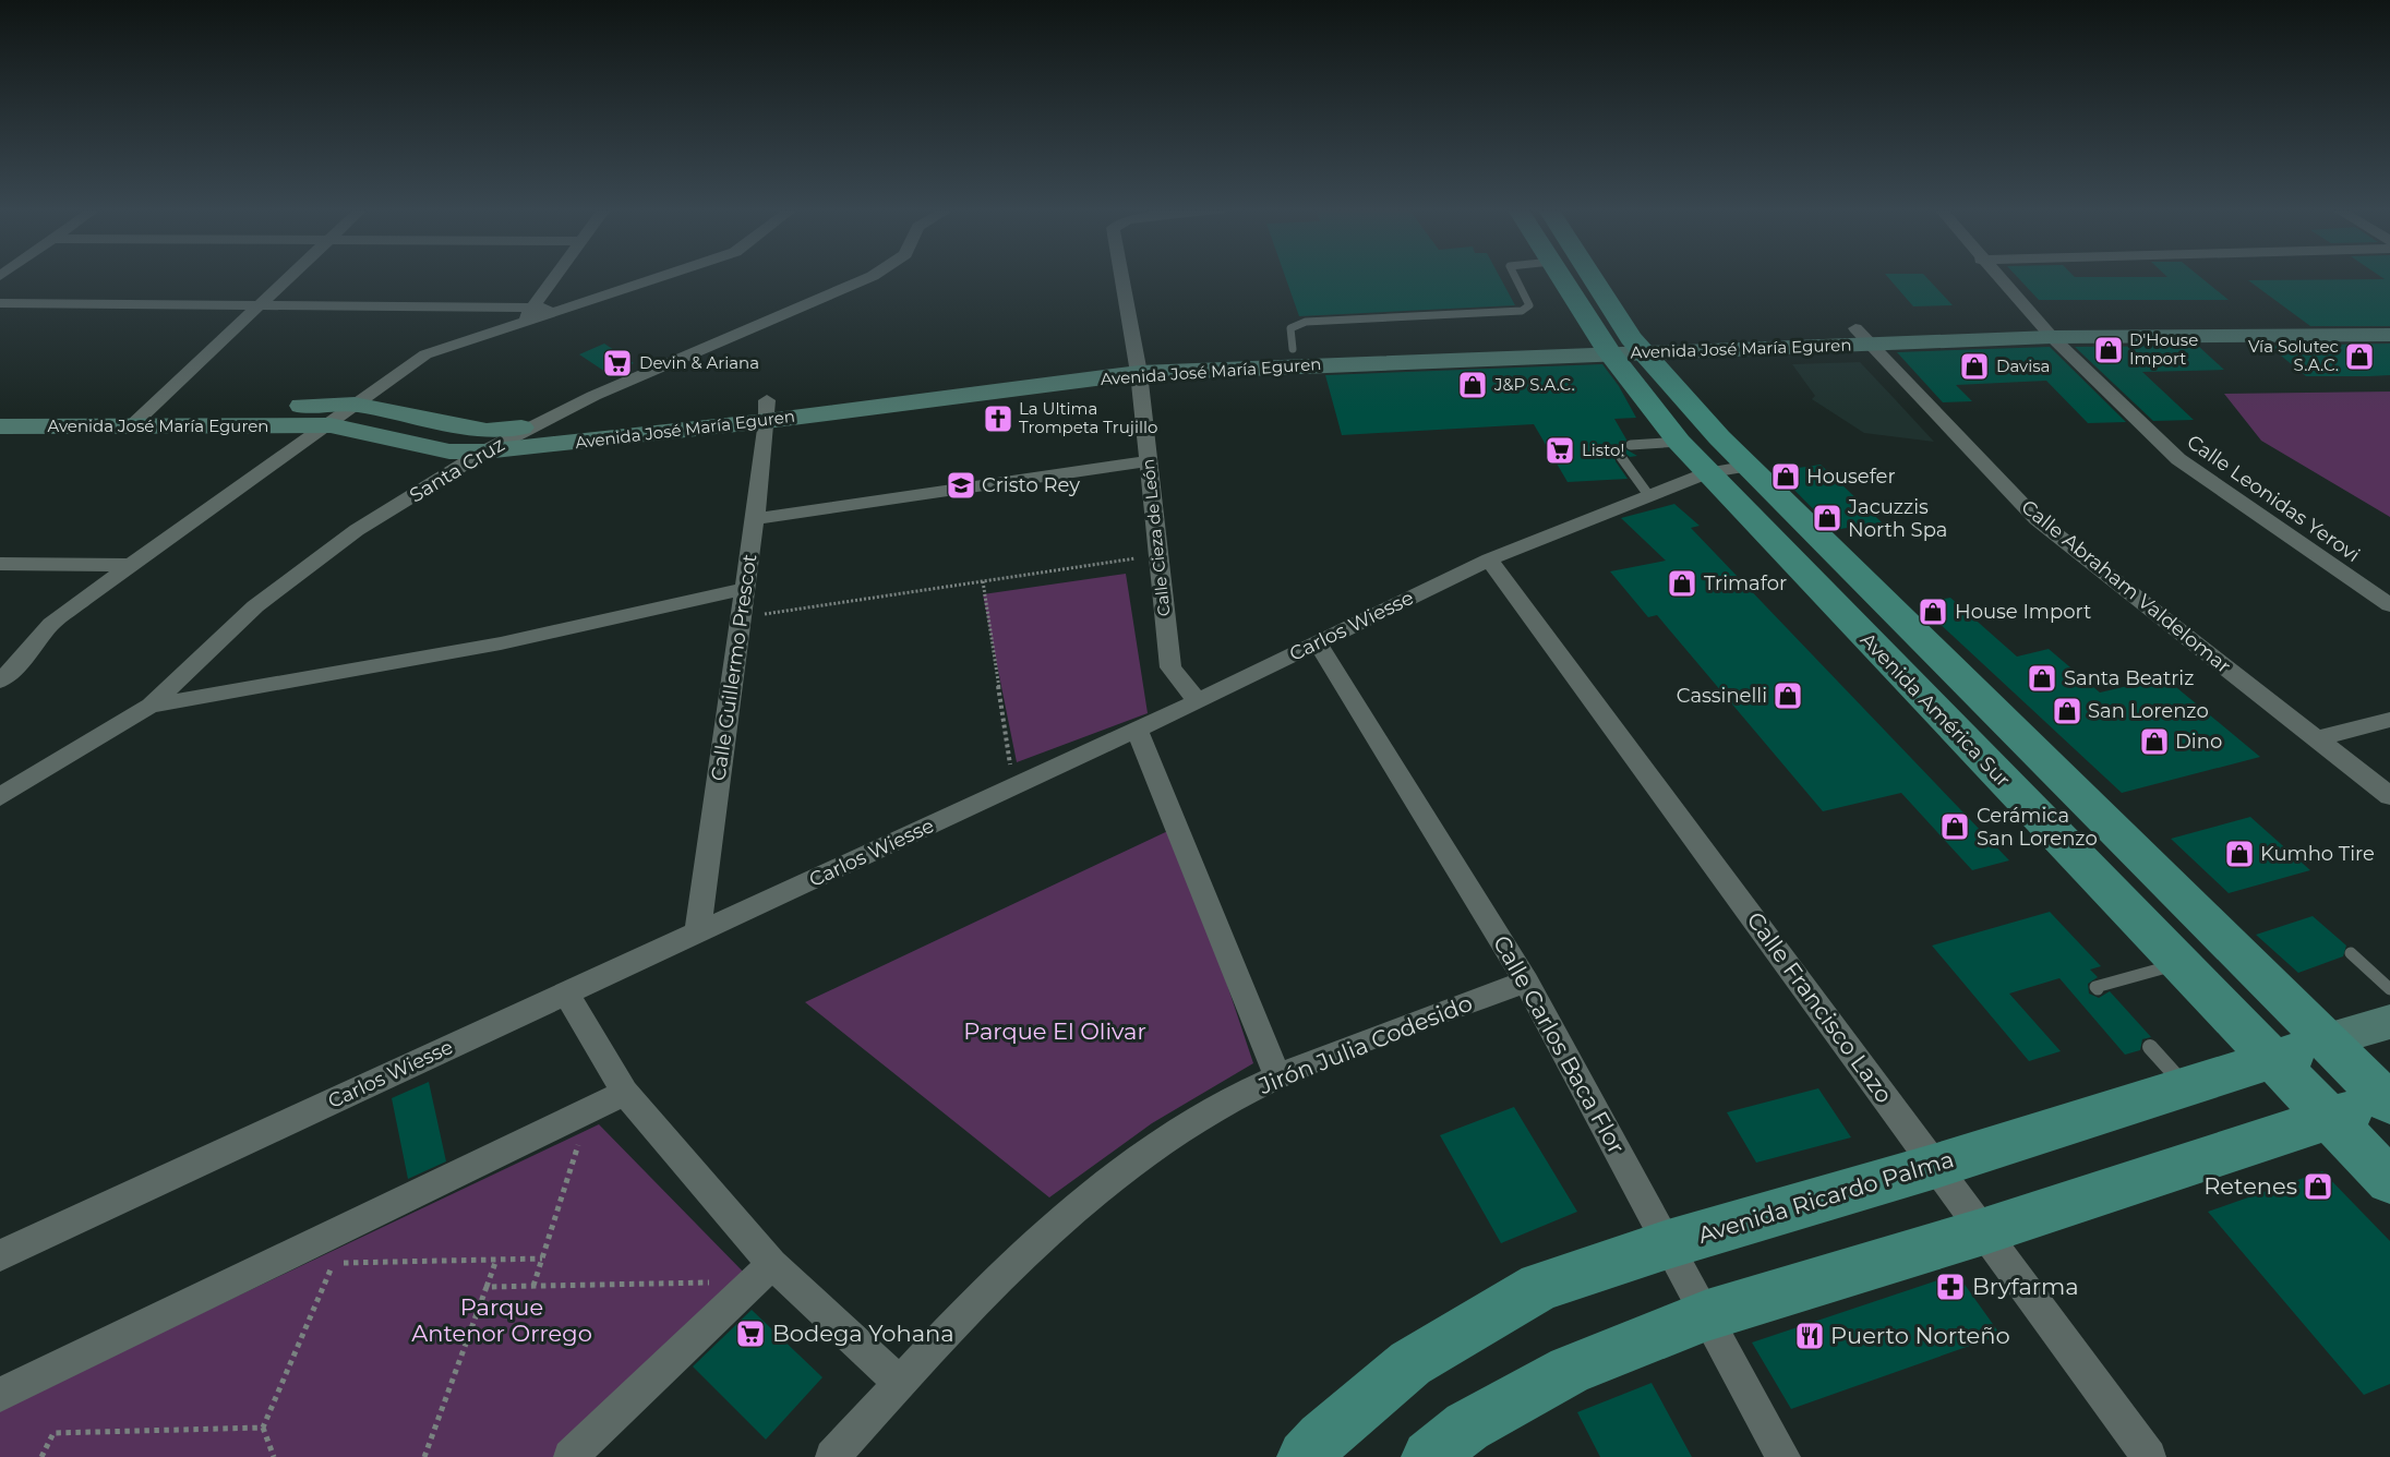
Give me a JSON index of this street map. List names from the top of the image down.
{
  "streets": {
    "main road": ["Avenida José María Eguren", "Avenida América Sur", "Avenida Ricardo Palma"],
    "street": [
      "Santa Cruz",
      "Calle Leonidas Yerovi",
      "Calle Cieza de León",
      "Calle Abraham Valdelomar",
      "Carlos Wiesse",
      "Calle Guillermo Prescot",
      "Calle Francisco Lazo",
      "Jirón Julia Codesido",
      "Calle Carlos Baca Flor"
    ]
  },
  "crossings": [
    ["Avenida José María Eguren", "Santa Cruz"],
    ["Avenida José María Eguren", "Calle Leonidas Yerovi"],
    ["Avenida José María Eguren", "Calle Cieza de León"],
    ["Avenida José María Eguren", "Calle Abraham Valdelomar"],
    ["Avenida José María Eguren", "Calle Guillermo Prescot"],
    ["Avenida José María Eguren", "Avenida América Sur"],
    ["Calle Cieza de León", "Carlos Wiesse"],
    ["Carlos Wiesse", "Calle Guillermo Prescot"],
    ["Carlos Wiesse", "Avenida América Sur"],
    ["Carlos Wiesse", "Calle Francisco Lazo"],
    ["Carlos Wiesse", "Calle Carlos Baca Flor"],
    ["Avenida América Sur", "Avenida Ricardo Palma"],
    ["Calle Francisco Lazo", "Avenida Ricardo Palma"],
    ["Jirón Julia Codesido", "Calle Carlos Baca Flor"],
    ["Calle Carlos Baca Flor", "Avenida Ricardo Palma"]
  ],
  "parks": ["Parque El Olivar", "Parque Antenor Orrego"],
  "places": {
    "shop": [
      "D'House Import",
      "Vía Solutec S.A.C.",
      "Davisa",
      "J&P S.A.C.",
      "Housefer",
      "Jacuzzis North Spa",
      "Trimafor",
      "House Import",
      "Santa Beatriz",
      "Cassinelli",
      "San Lorenzo",
      "Dino",
      "Cerámica San Lorenzo",
      "Kumho Tire",
      "Retenes"
    ],
    "supermarket": ["Devin & Ariana", "Listo!", "Bodega Yohana"],
    "church": ["La Ultima Trompeta Trujillo"],
    "school or university": ["Cristo Rey"],
    "pharmacy": ["Bryfarma"],
    "restaurant": ["Puerto Norteño"]
  }
}
